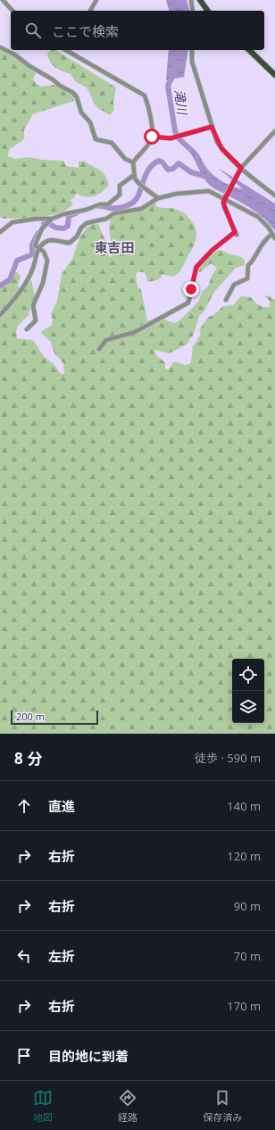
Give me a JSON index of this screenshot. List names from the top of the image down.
{
  "districts": ["東吉田"],
  "water": ["滝川"],
  "scale_bar": "200 m",
  "page": {
    "search": "ここで検索",
    "scale": "200 m",
    "heading": ["8 分", "徒歩 · 590 m"],
    "list": [
      ["直進", "140 m"],
      ["右折", "120 m"],
      ["右折", "90 m"],
      ["左折", "70 m"],
      ["右折", "170 m"],
      "目的地に到着"
    ],
    "nav": ["地図", "経路", "保存済み"]
  }
}
